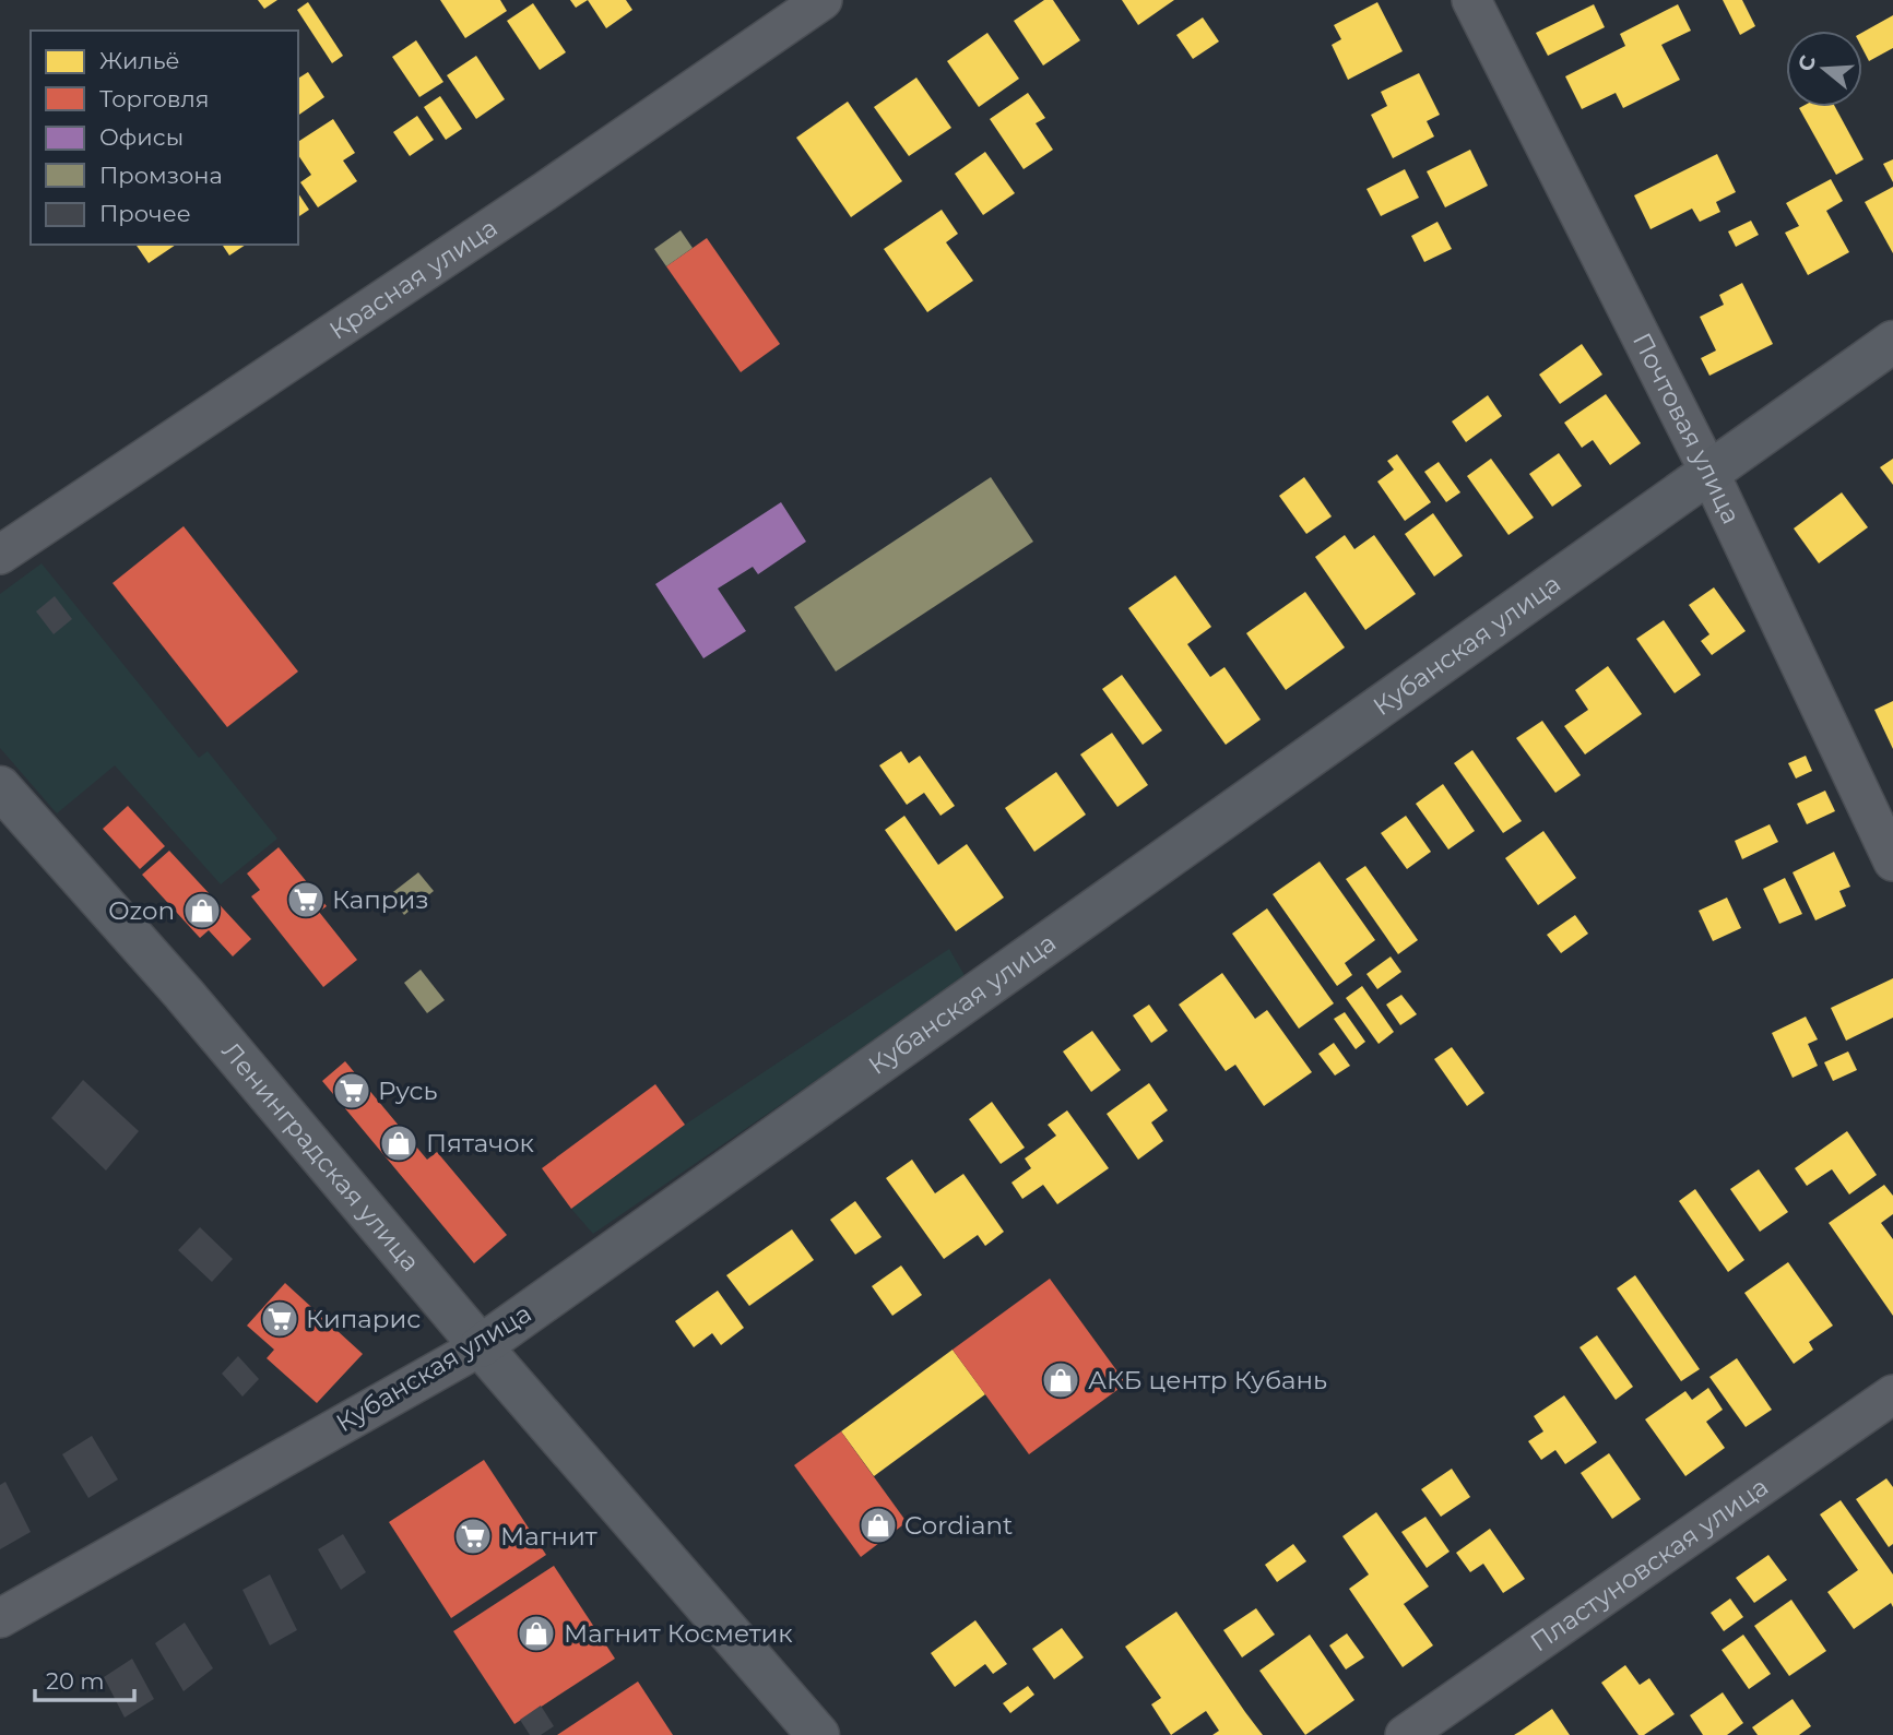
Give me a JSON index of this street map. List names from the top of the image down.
{
  "streets": {
    "street": [
      "Красная улица",
      "Почтовая улица",
      "Кубанская улица",
      "Ленинградская улица",
      "Пластуновская улица"
    ]
  },
  "crossings": [
    ["Почтовая улица", "Кубанская улица"],
    ["Кубанская улица", "Ленинградская улица"]
  ],
  "places": {
    "supermarket": [
      "Каприз",
      "Русь",
      "Кипарис",
      "Магнит"
    ],
    "shop": [
      "Ozon",
      "Пятачок",
      "АКБ центр Кубань",
      "Cordiant",
      "Магнит Косметик"
    ]
  },
  "legend": [
    "Жильё",
    "Торговля",
    "Офисы",
    "Промзона",
    "Прочее"
  ],
  "scale_bar": "20 m",
  "north": "left"
}
